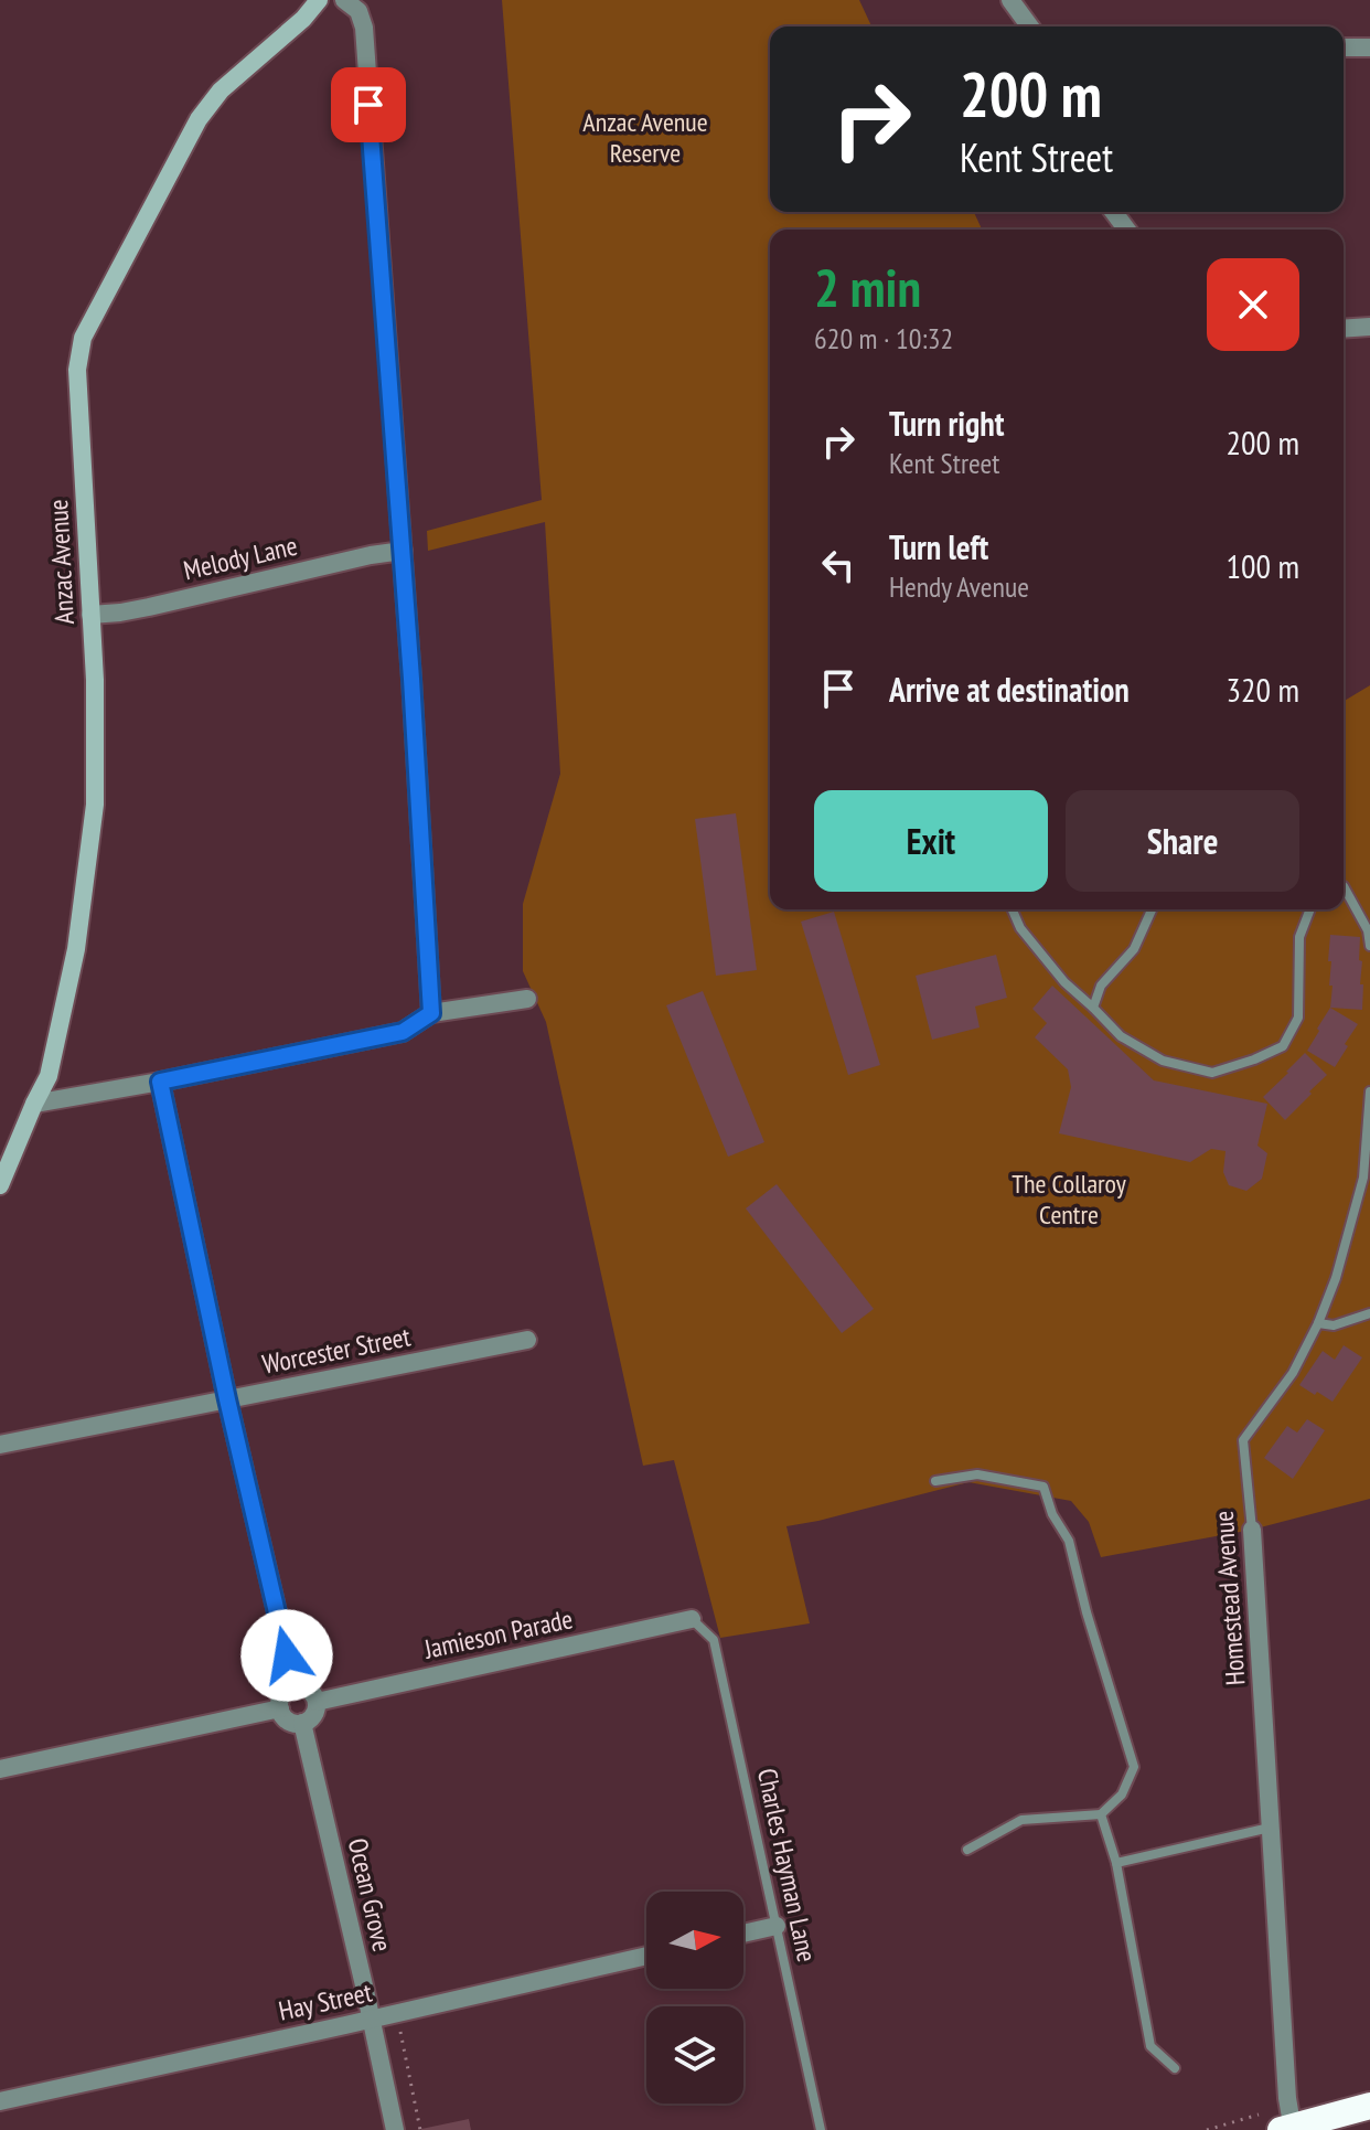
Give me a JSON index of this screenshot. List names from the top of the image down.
{
  "streets": {
    "street": [
      "Melody Lane",
      "Anzac Avenue",
      "Worcester Street",
      "Homestead Avenue",
      "Jamieson Parade",
      "Ocean Grove",
      "Hay Street"
    ],
    "lane": ["Charles Hayman Lane"]
  },
  "crossings": [
    ["Melody Lane", "Anzac Avenue"],
    ["Jamieson Parade", "Charles Hayman Lane"],
    ["Jamieson Parade", "Ocean Grove"],
    ["Ocean Grove", "Hay Street"]
  ],
  "parks": ["Anzac Avenue Reserve", "The Collaroy Centre"],
  "north": "right",
  "page": {
    "turn": ["200 m", "Kent Street"],
    "heading": ["2 min", "620 m · 10:32"],
    "list": [
      {
        "name": "Turn right",
        "note": "Kent Street",
        "value": "200 m"
      },
      {
        "name": "Turn left",
        "note": "Hendy Avenue",
        "value": "100 m"
      },
      {
        "name": "Arrive at destination",
        "value": "320 m"
      }
    ],
    "buttons": ["Exit", "Share"]
  }
}
